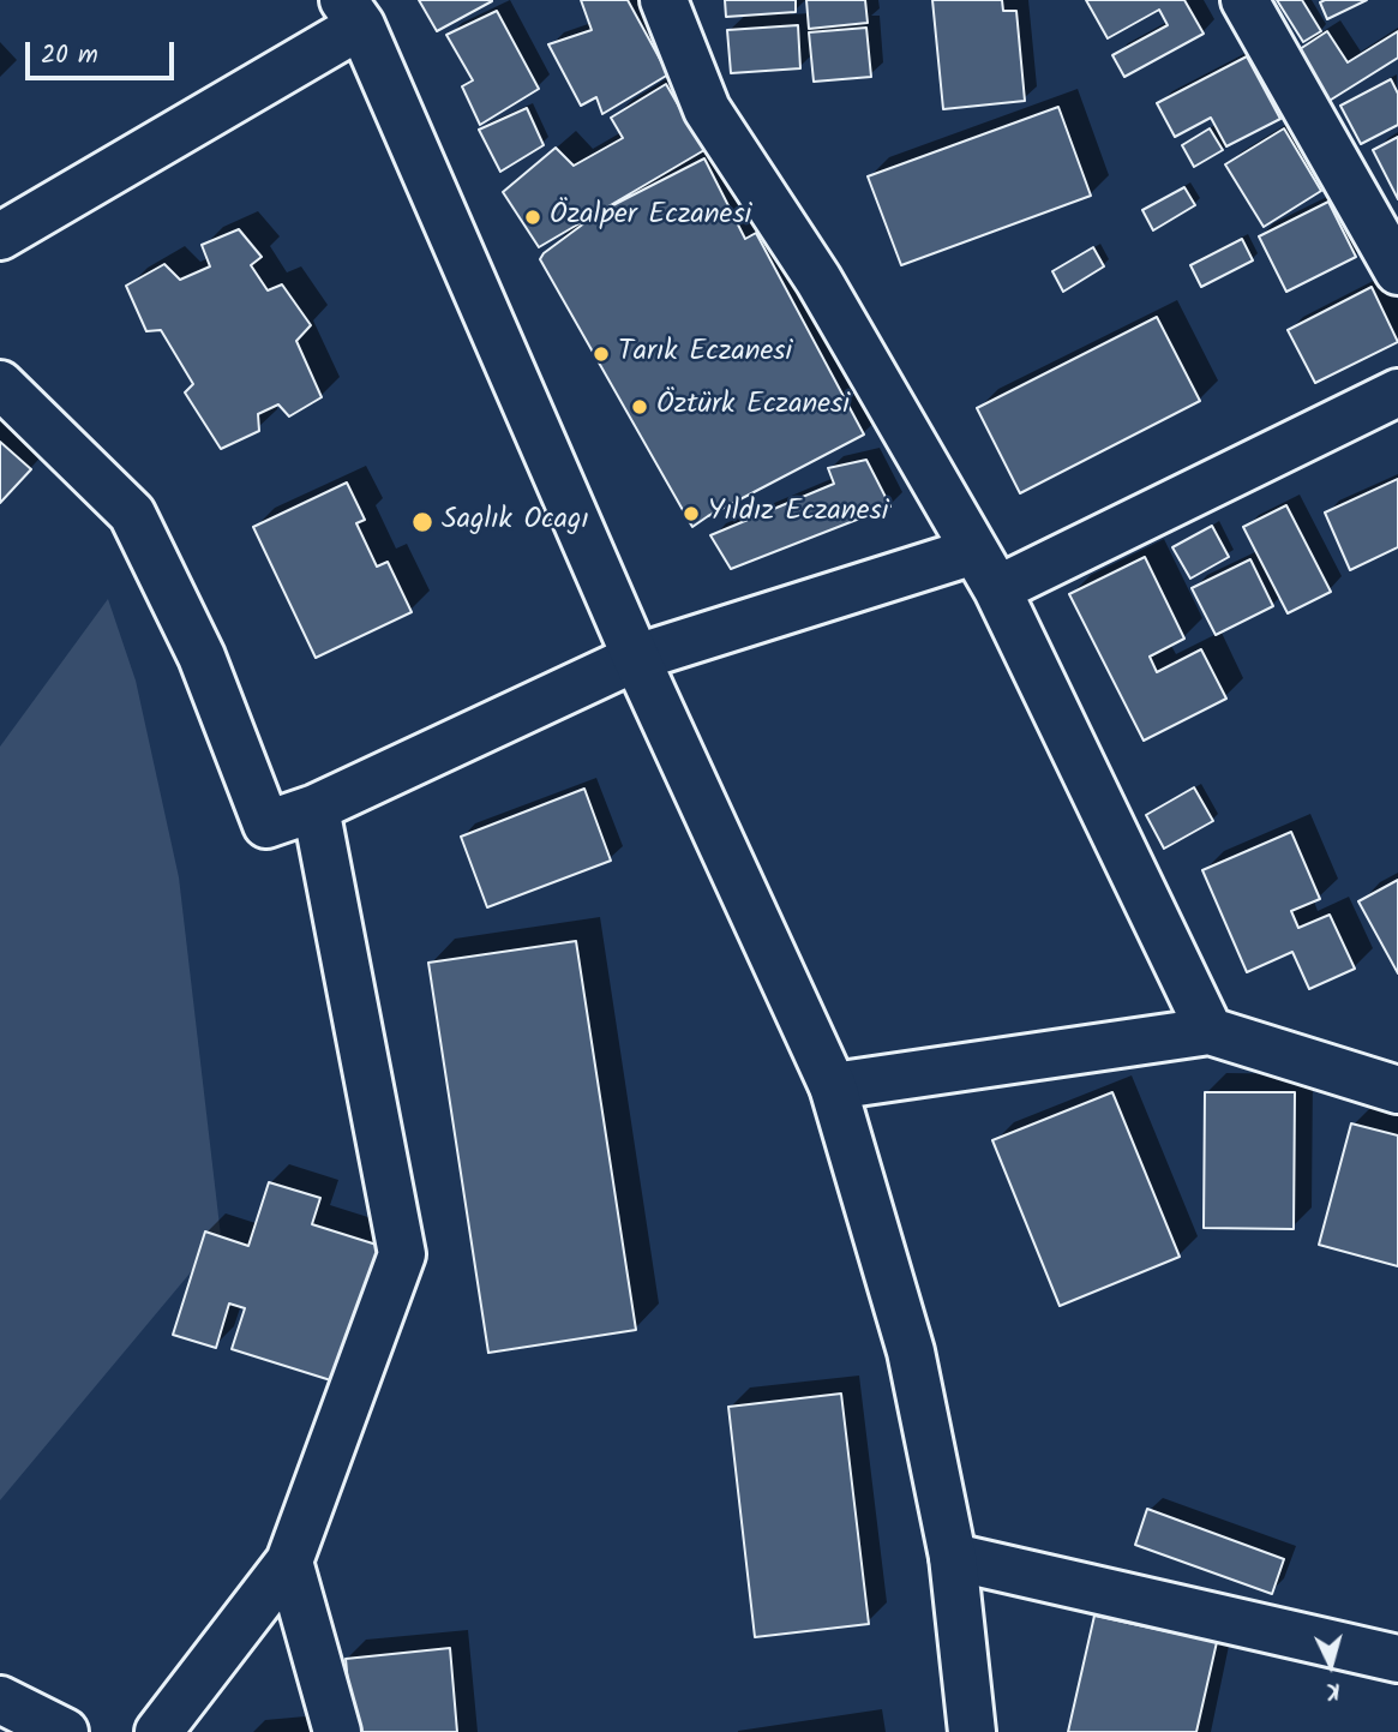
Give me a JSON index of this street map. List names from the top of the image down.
{
  "places": [
    "Özalper Eczanesi",
    "Tarık Eczanesi",
    "Öztürk Eczanesi",
    "Yıldız Eczanesi",
    "Saglık Ocagı"
  ],
  "scale_bar": "20 m",
  "north": "bottom"
}
